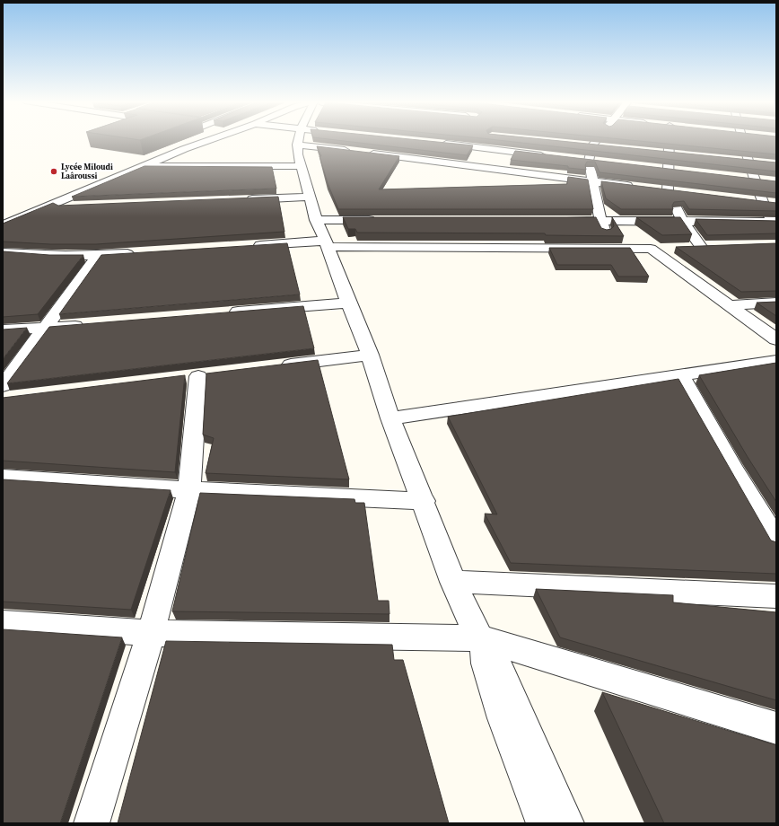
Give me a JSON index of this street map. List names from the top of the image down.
{
  "places": ["Lycée Miloudi Laâroussi"]
}
